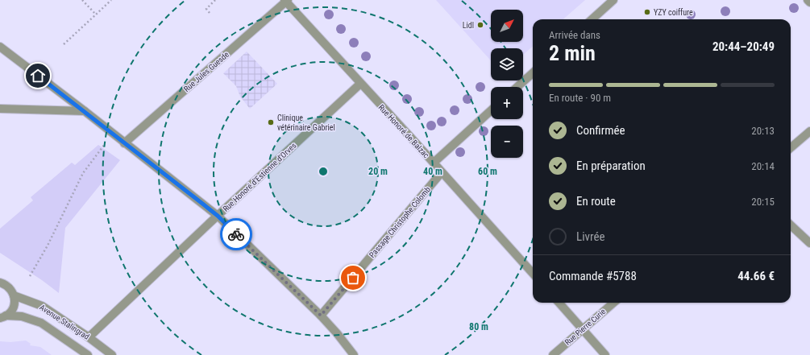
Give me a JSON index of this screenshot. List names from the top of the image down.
{
  "streets": {
    "street": [
      "Rue Jules Guesde",
      "Rue Honoré de Balzac",
      "Rue Honoré d'Estienne d'Orves",
      "Passage Christophe Colomb",
      "Avenue Stalingrad",
      "Rue Pierre Curie"
    ]
  },
  "crossings": [
    ["Rue Jules Guesde", "Rue Honoré de Balzac"],
    ["Rue Honoré de Balzac", "Rue Honoré d'Estienne d'Orves"],
    ["Rue Honoré de Balzac", "Passage Christophe Colomb"],
    ["Rue Honoré d'Estienne d'Orves", "Avenue Stalingrad"]
  ],
  "places": ["YZY coiffure", "Lidl", "Clinique vétérinaire Gabriel"],
  "north": "top right",
  "page": {
    "map_buttons": ["+", "−"],
    "heading": ["2 min", "Arrivée dans", "20:44–20:49"],
    "panel": ["Commande #5788", "44.66 €"],
    "bar": "En route · 90 m",
    "list": [
      ["Confirmée", "20:13"],
      ["En préparation", "20:14"],
      ["En route", "20:15"],
      "Livrée"
    ]
  },
  "rings": [
    "20 m",
    "40 m",
    "60 m",
    "80 m"
  ]
}
